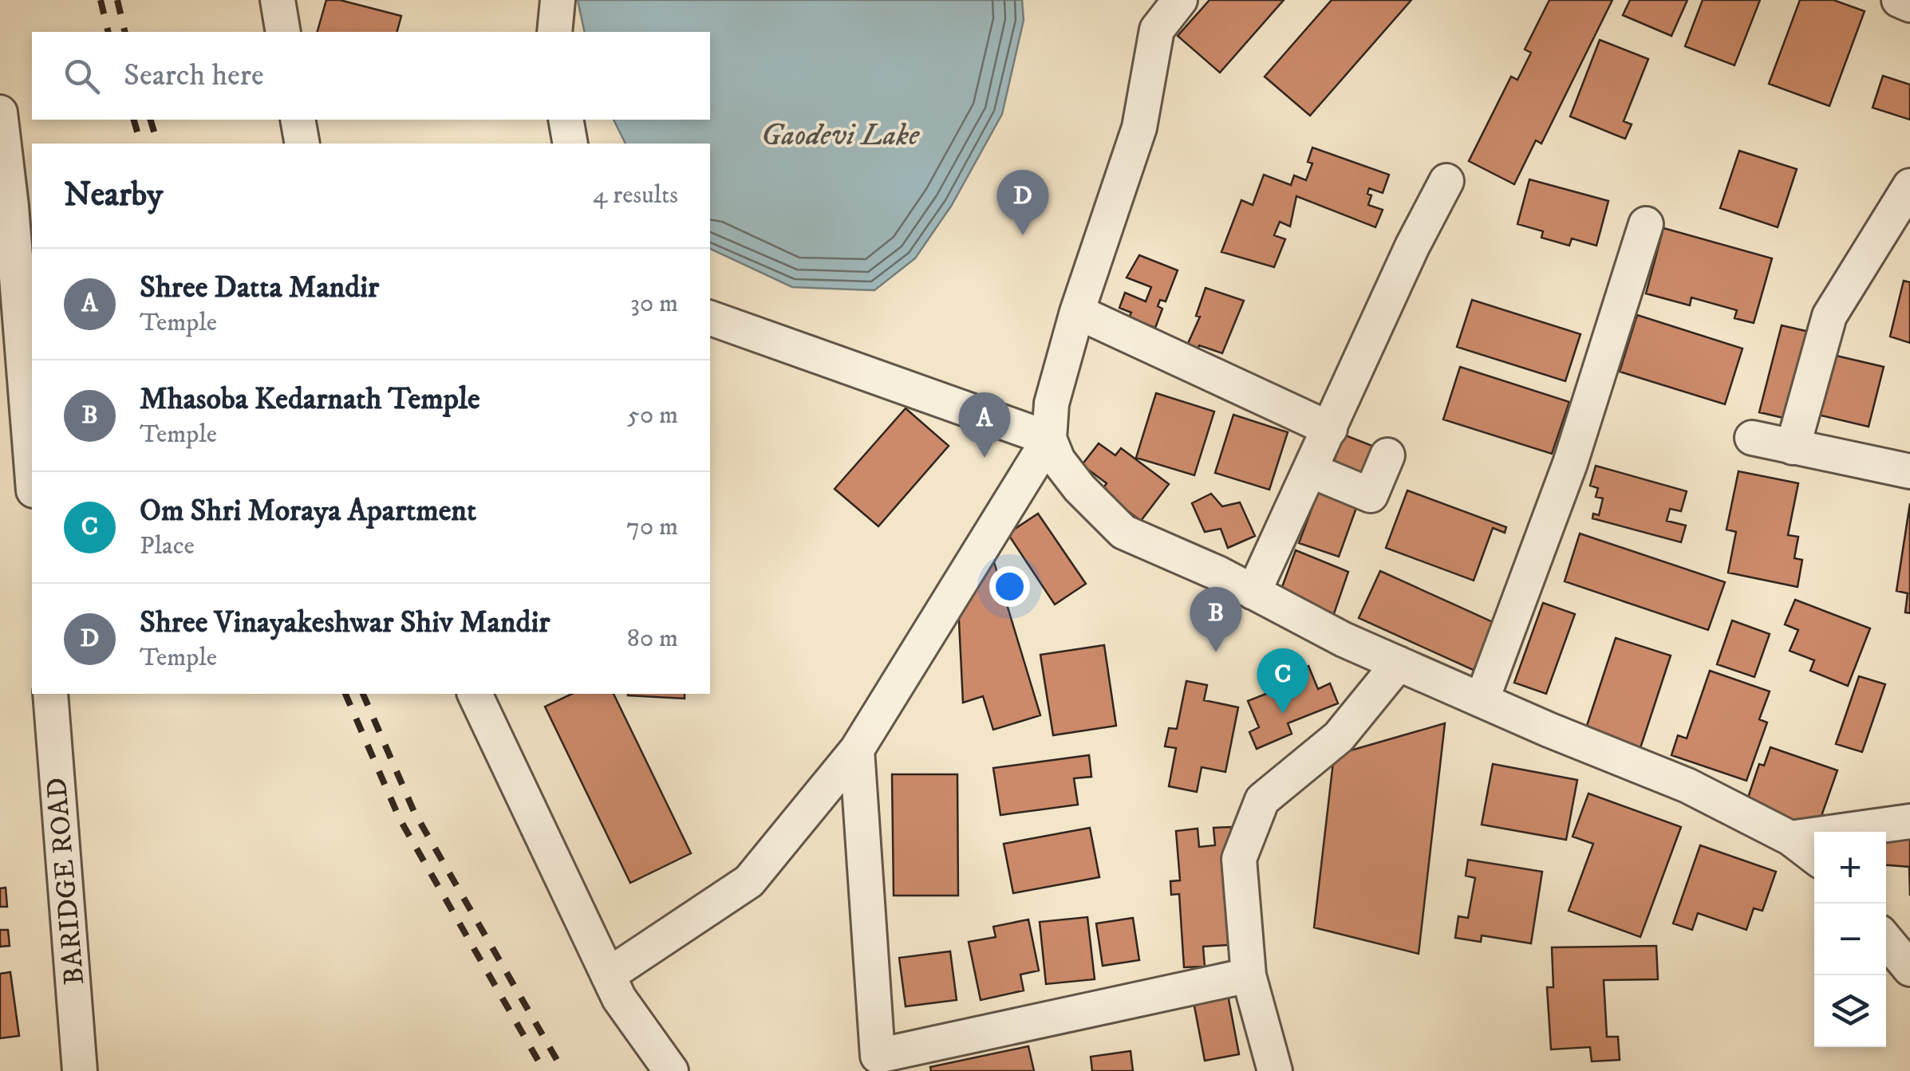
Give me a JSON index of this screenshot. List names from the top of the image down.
{
  "streets": {
    "street": ["BARIDGE ROAD"]
  },
  "water": ["Gaodevi Lake"],
  "page": {
    "search": "Search here",
    "heading": ["Nearby", "4 results"],
    "pins": [
      "D",
      "A",
      "B",
      "C"
    ],
    "list": [
      {
        "mark": "A",
        "name": "Shree Datta Mandir",
        "note": "Temple",
        "value": "30 m"
      },
      {
        "mark": "B",
        "name": "Mhasoba Kedarnath Temple",
        "note": "Temple",
        "value": "50 m"
      },
      {
        "mark": "C",
        "name": "Om Shri Moraya Apartment",
        "note": "Place",
        "value": "70 m"
      },
      {
        "mark": "D",
        "name": "Shree Vinayakeshwar Shiv Mandir",
        "note": "Temple",
        "value": "80 m"
      }
    ],
    "map_buttons": ["+", "−"]
  }
}
